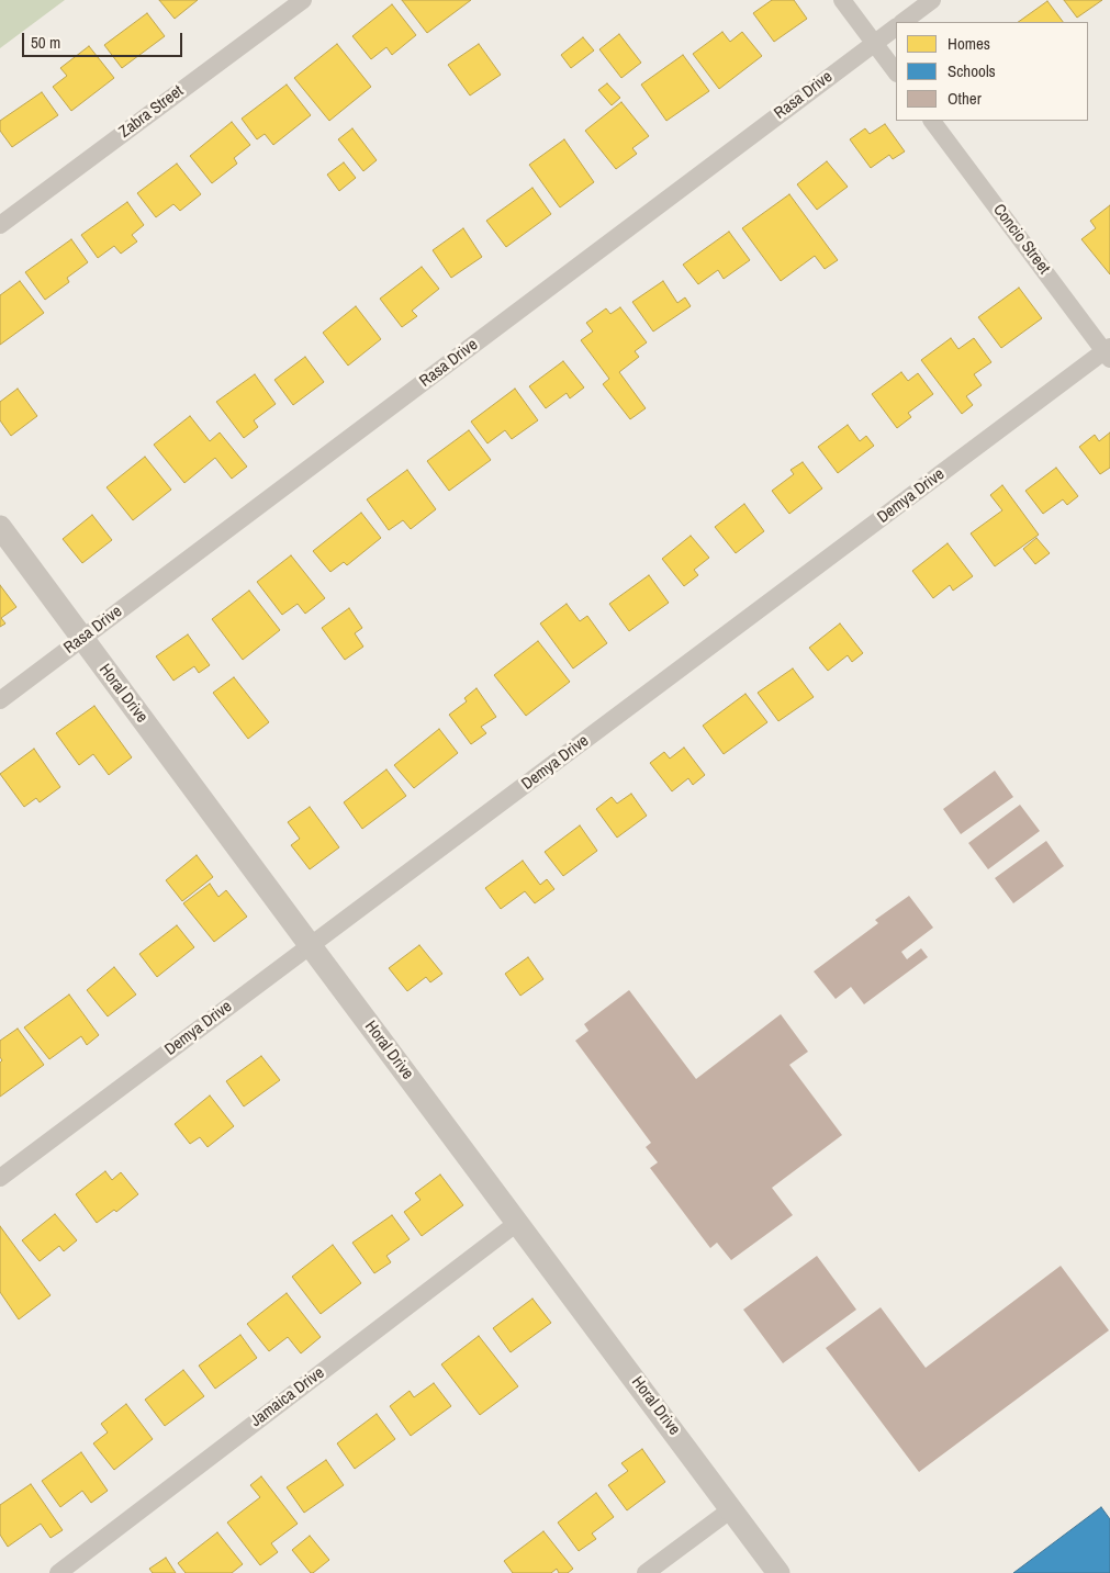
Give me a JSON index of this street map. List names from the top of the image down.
{
  "streets": {
    "street": [
      "Rasa Drive",
      "Zabra Street",
      "Concio Street",
      "Demya Drive",
      "Horal Drive",
      "Jamaica Drive"
    ]
  },
  "crossings": [
    ["Rasa Drive", "Horal Drive"],
    ["Concio Street", "Demya Drive"],
    ["Demya Drive", "Horal Drive"],
    ["Horal Drive", "Jamaica Drive"]
  ],
  "legend": ["Homes", "Schools", "Other"],
  "scale_bar": "50 m"
}
